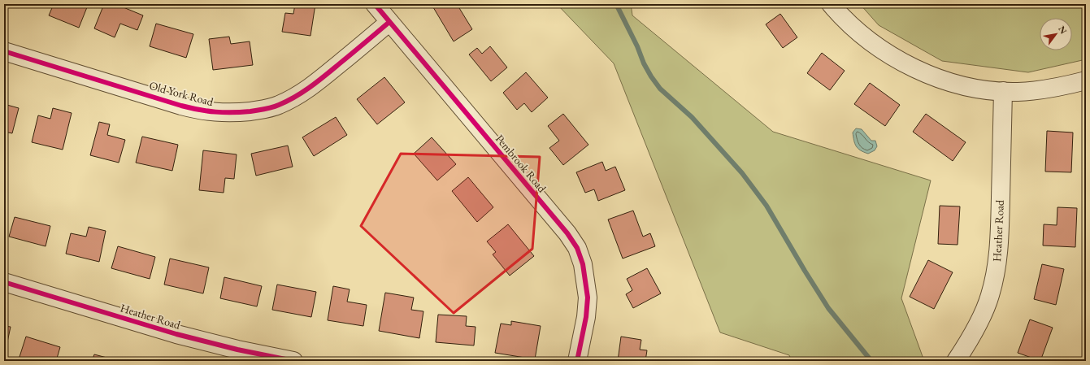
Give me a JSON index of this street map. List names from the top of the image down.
{
  "streets": {
    "street": ["Old York Road", "Pembrook Road", "Heather Road"]
  },
  "crossings": [
    ["Old York Road", "Pembrook Road"]
  ],
  "north": "top right"
}
